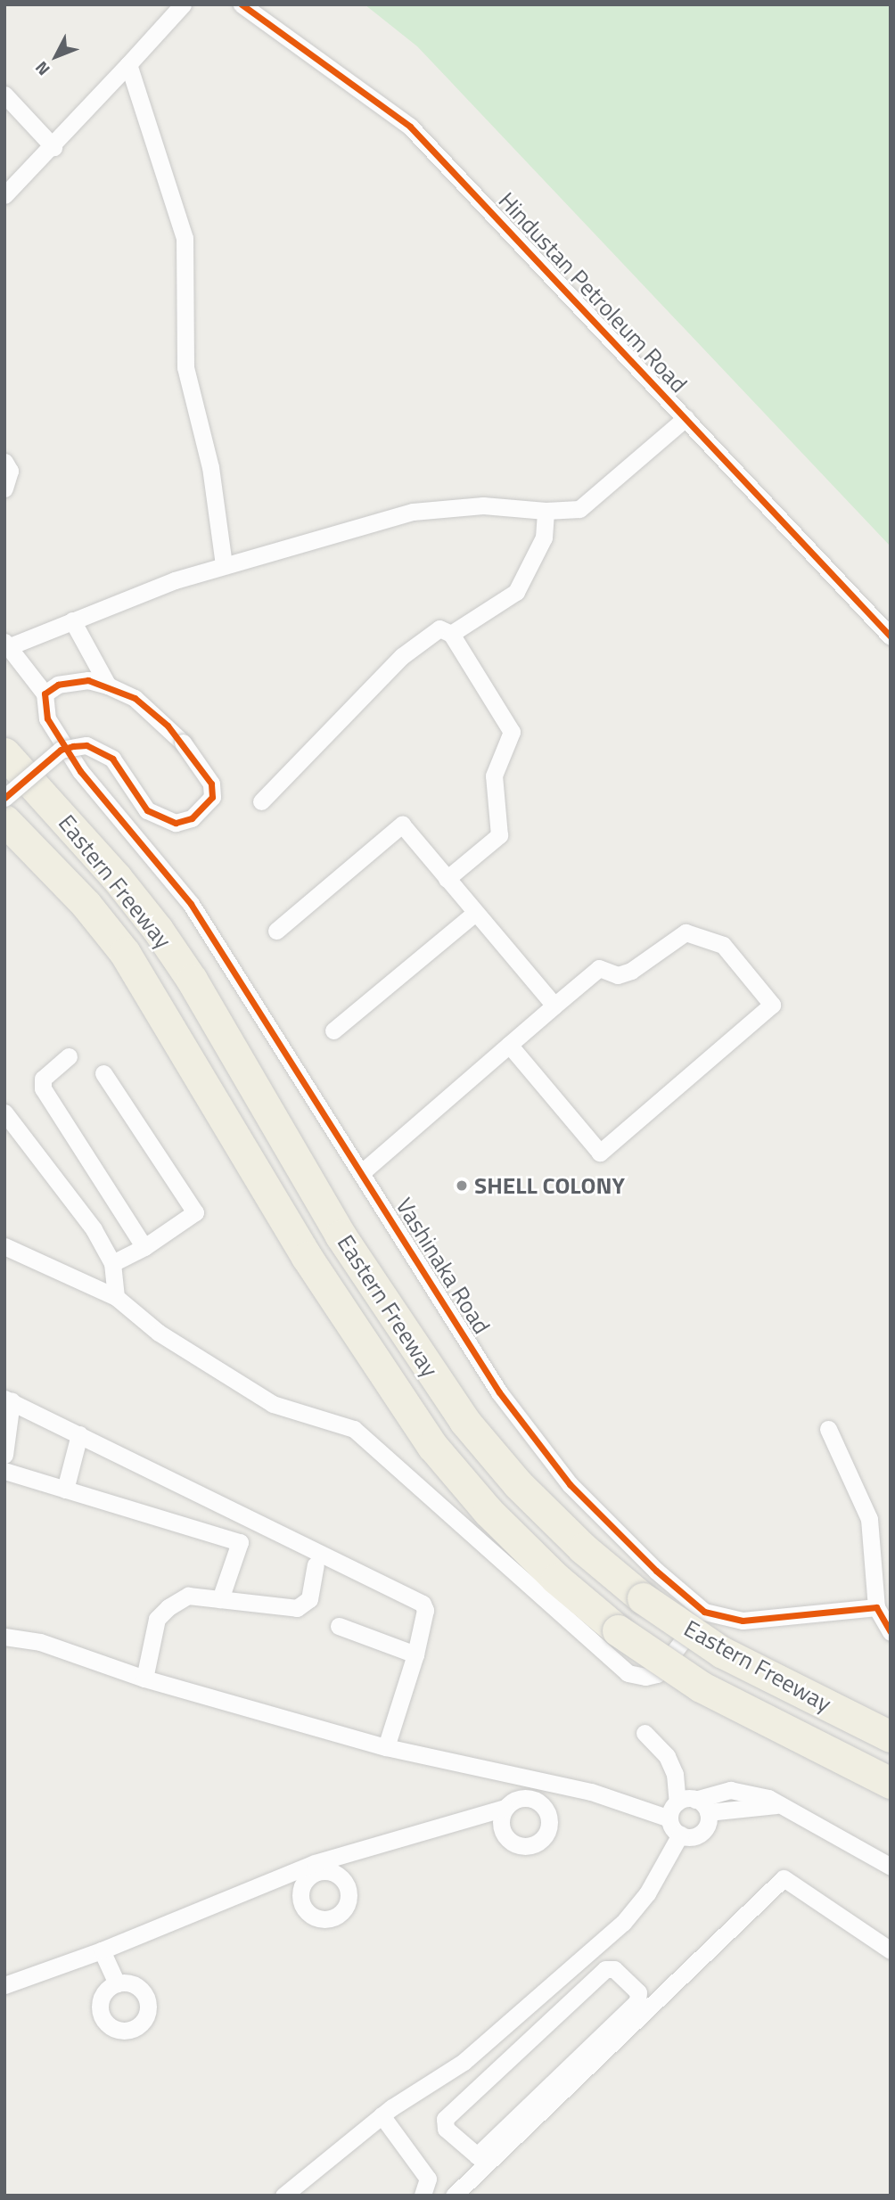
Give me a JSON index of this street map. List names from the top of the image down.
{
  "streets": {
    "highway": ["Eastern Freeway"],
    "street": ["Hindustan Petroleum Road", "Vashinaka Road"]
  },
  "places": ["SHELL COLONY"],
  "north": "bottom left"
}
